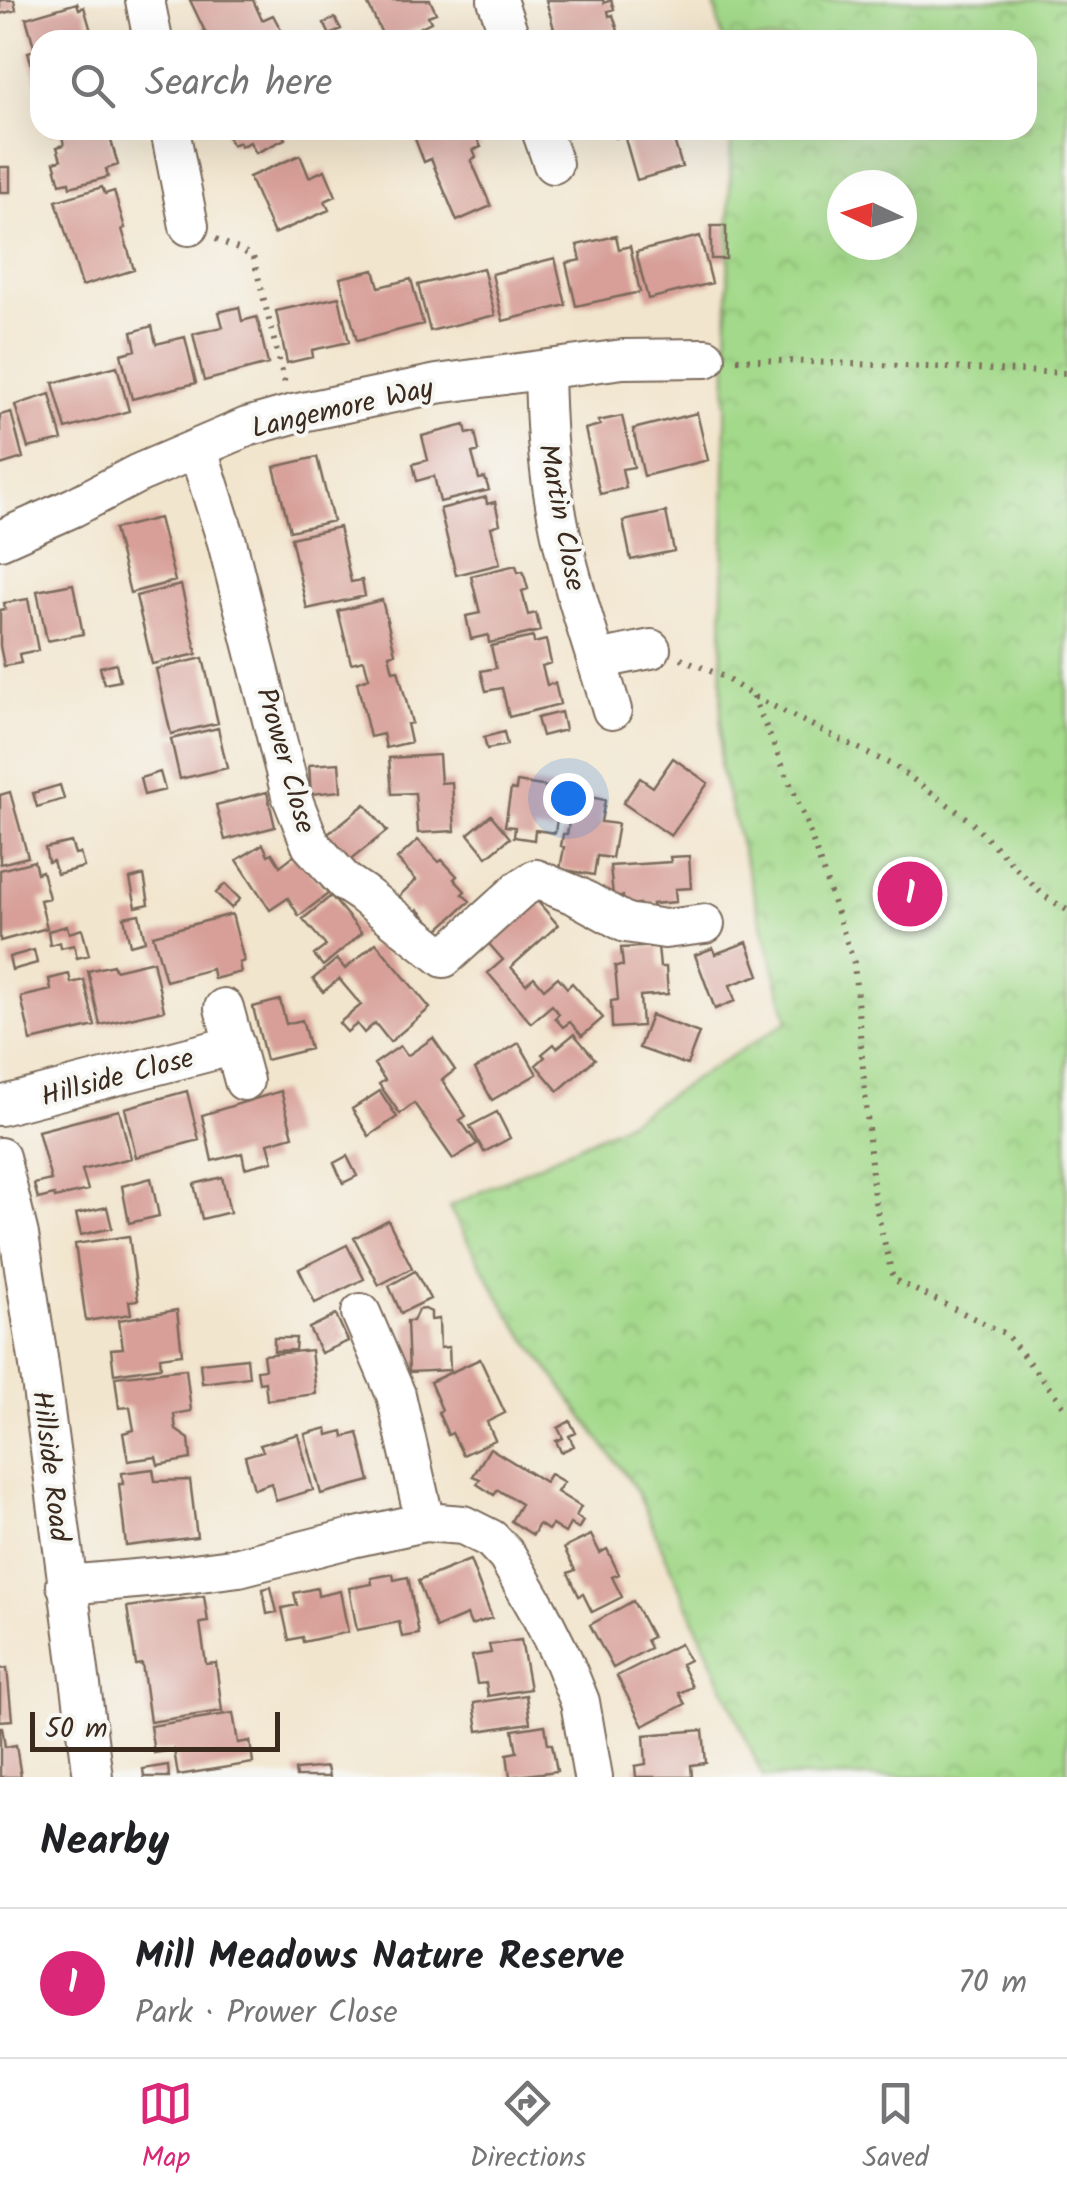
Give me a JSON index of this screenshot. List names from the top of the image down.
{
  "streets": {
    "street": [
      "Langemore Way",
      "Martin Close",
      "Prower Close",
      "Hillside Close",
      "Hillside Road"
    ]
  },
  "crossings": [
    ["Langemore Way", "Martin Close"],
    ["Langemore Way", "Prower Close"]
  ],
  "scale_bar": "50 m",
  "north": "left",
  "page": {
    "search": "Search here",
    "pins": "1",
    "scale": "50 m",
    "heading": "Nearby",
    "list": [
      {
        "mark": "1",
        "name": "Mill Meadows Nature Reserve",
        "note": "Park · Prower Close",
        "value": "70 m"
      }
    ],
    "nav": ["Map", "Directions", "Saved"]
  }
}
